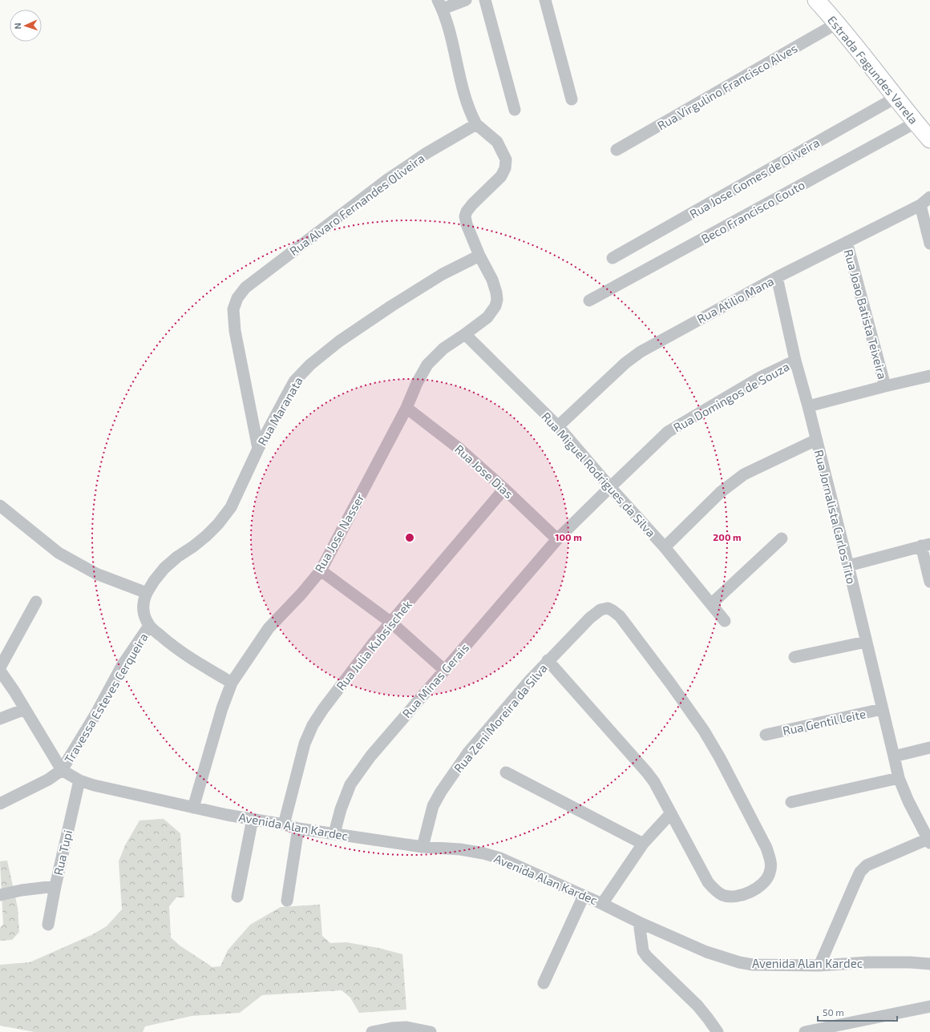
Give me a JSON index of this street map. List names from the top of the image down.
{
  "streets": {
    "street": [
      "Estrada Fagundes Varela",
      "Rua Virgulino Francisco Alves",
      "Rua Jose Gomes de Oliveira",
      "Rua Alvaro Fernandes Oliveira",
      "Beco Francisco Couto",
      "Rua Atilio Mana",
      "Rua Joao Batista Teixeira",
      "Rua Domingos de Souza",
      "Rua Maranata",
      "Rua Jose Dias",
      "Rua Miguel Rodrigues da Silva",
      "Rua Jornalista Carlos Tito",
      "Rua Jose Nasser",
      "Rua Julia Kubsischek",
      "Rua Minas Gerais",
      "Travessa Esteves Cerqueira",
      "Rua Zeni Moreira da Silva",
      "Rua Gentil Leite",
      "Avenida Alan Kardec",
      "Rua Tupi"
    ]
  },
  "crossings": [
    ["Estrada Fagundes Varela", "Rua Virgulino Francisco Alves"],
    ["Estrada Fagundes Varela", "Rua Jose Gomes de Oliveira"],
    ["Estrada Fagundes Varela", "Beco Francisco Couto"],
    ["Rua Alvaro Fernandes Oliveira", "Rua Maranata"],
    ["Rua Atilio Mana", "Rua Joao Batista Teixeira"],
    ["Rua Atilio Mana", "Rua Miguel Rodrigues da Silva"],
    ["Rua Atilio Mana", "Rua Jornalista Carlos Tito"],
    ["Rua Domingos de Souza", "Rua Jose Dias"],
    ["Rua Domingos de Souza", "Rua Miguel Rodrigues da Silva"],
    ["Rua Domingos de Souza", "Rua Jornalista Carlos Tito"],
    ["Rua Domingos de Souza", "Rua Minas Gerais"],
    ["Rua Jose Dias", "Rua Jose Nasser"],
    ["Rua Jose Dias", "Rua Julia Kubsischek"],
    ["Rua Jose Dias", "Rua Minas Gerais"],
    ["Rua Miguel Rodrigues da Silva", "Rua Jose Nasser"],
    ["Rua Jornalista Carlos Tito", "Rua Gentil Leite"],
    ["Rua Jose Nasser", "Avenida Alan Kardec"],
    ["Rua Julia Kubsischek", "Avenida Alan Kardec"],
    ["Rua Minas Gerais", "Avenida Alan Kardec"],
    ["Travessa Esteves Cerqueira", "Avenida Alan Kardec"],
    ["Travessa Esteves Cerqueira", "Rua Tupi"],
    ["Rua Zeni Moreira da Silva", "Avenida Alan Kardec"],
    ["Avenida Alan Kardec", "Rua Tupi"]
  ],
  "scale_bar": "50 m",
  "north": "left",
  "rings": ["100 m", "200 m"]
}
